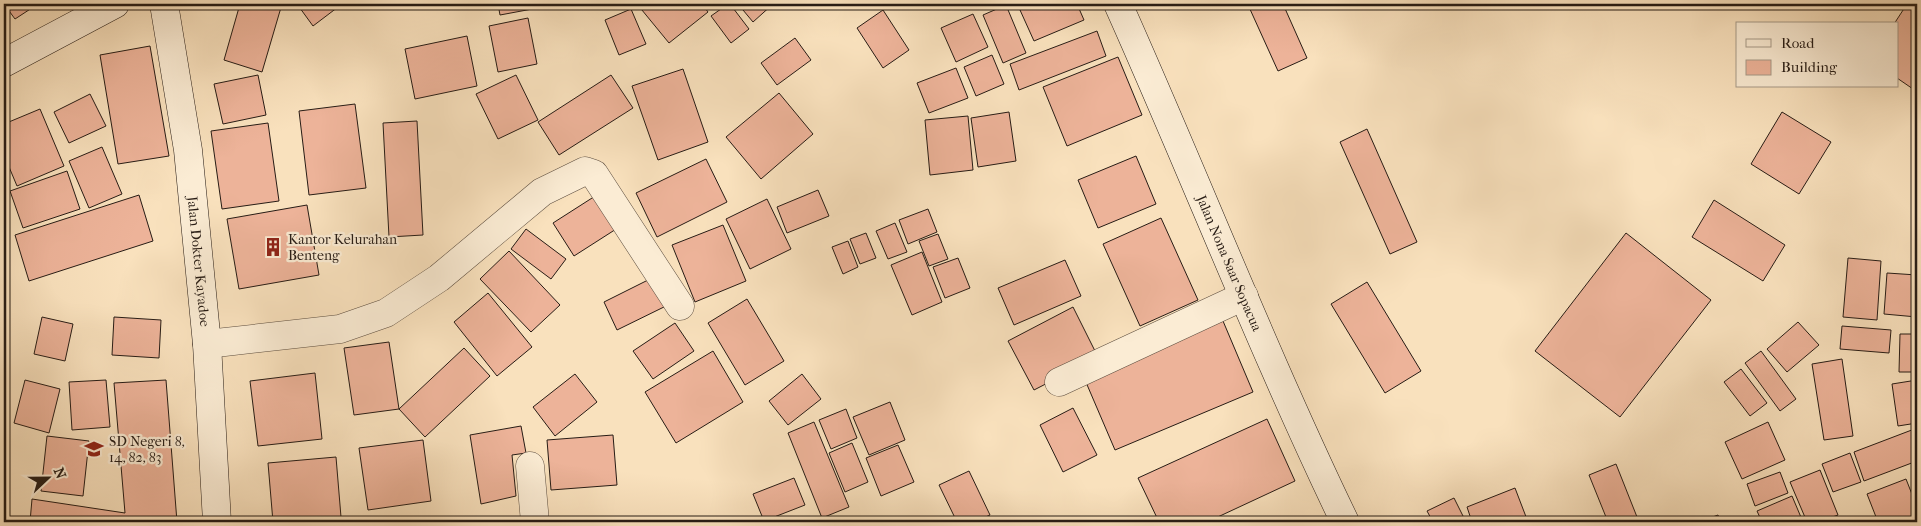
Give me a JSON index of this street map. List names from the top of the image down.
{
  "streets": {
    "street": ["Jalan Dokter Kayadoe", "Jalan Nona Saar Sopacua"]
  },
  "places": {
    "building": ["Kantor Kelurahan Benteng"],
    "school or university": ["SD Negeri 8, 14, 82, 83"]
  },
  "legend": ["Road", "Building"],
  "north": "right"
}
